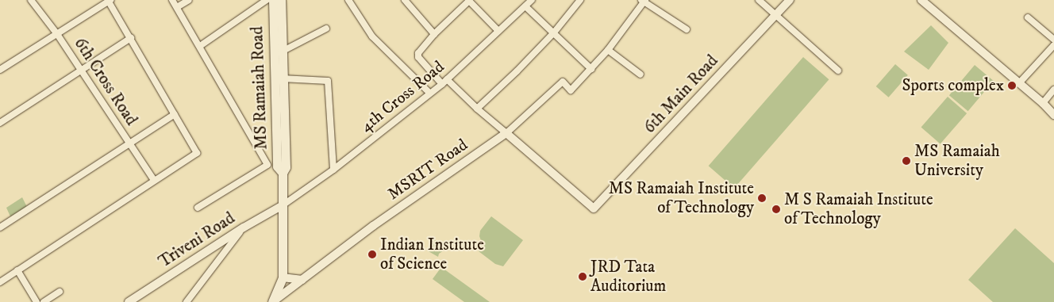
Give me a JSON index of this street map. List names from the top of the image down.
{
  "streets": {
    "main road": ["MS Ramaiah Road"],
    "street": [
      "6th Cross Road",
      "6th Main Road",
      "4th Cross Road",
      "MSRIT Road",
      "Triveni Road"
    ]
  },
  "crossings": [
    ["MS Ramaiah Road", "4th Cross Road"],
    ["MS Ramaiah Road", "MSRIT Road"],
    ["MS Ramaiah Road", "Triveni Road"],
    ["6th Main Road", "MSRIT Road"],
    ["4th Cross Road", "Triveni Road"]
  ],
  "places": [
    "Sports complex",
    "MS Ramaiah University",
    "MS Ramaiah Institute of Technology",
    "M S Ramaiah Institute of Technology",
    "Indian Institute of Science",
    "JRD Tata Auditorium"
  ]
}
